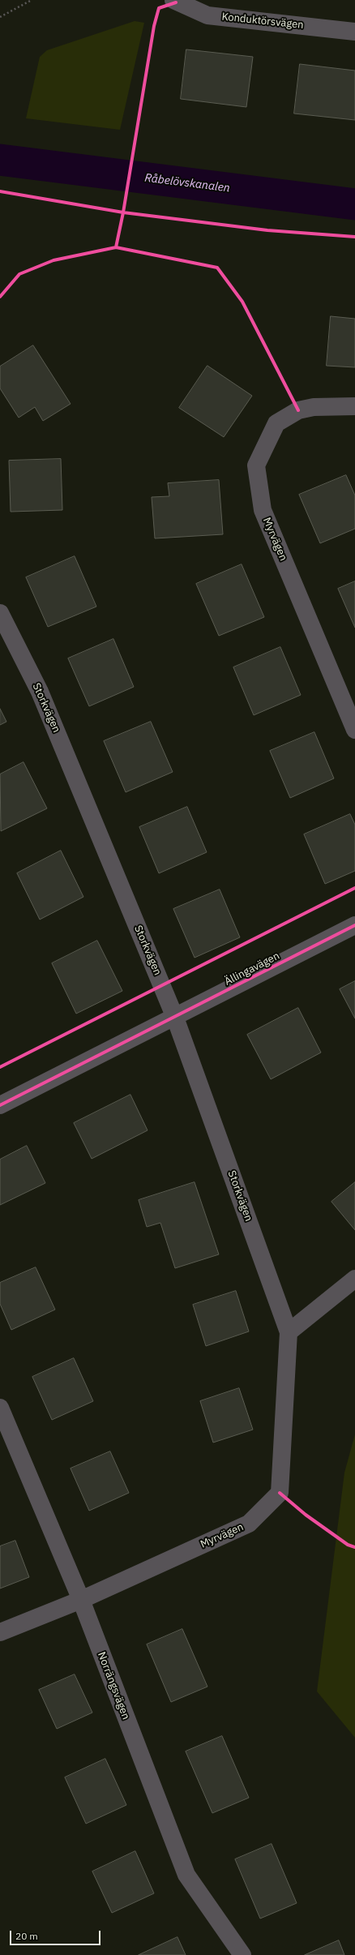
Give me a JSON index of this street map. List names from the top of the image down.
{
  "streets": {
    "street": [
      "Konduktörsvägen",
      "Myrvägen",
      "Storkvägen",
      "Ällingavägen",
      "Norrängsvägen"
    ]
  },
  "crossings": [
    ["Myrvägen", "Storkvägen"],
    ["Myrvägen", "Norrängsvägen"],
    ["Storkvägen", "Ällingavägen"]
  ],
  "water": ["Råbelövskanalen"],
  "scale_bar": "20 m"
}
